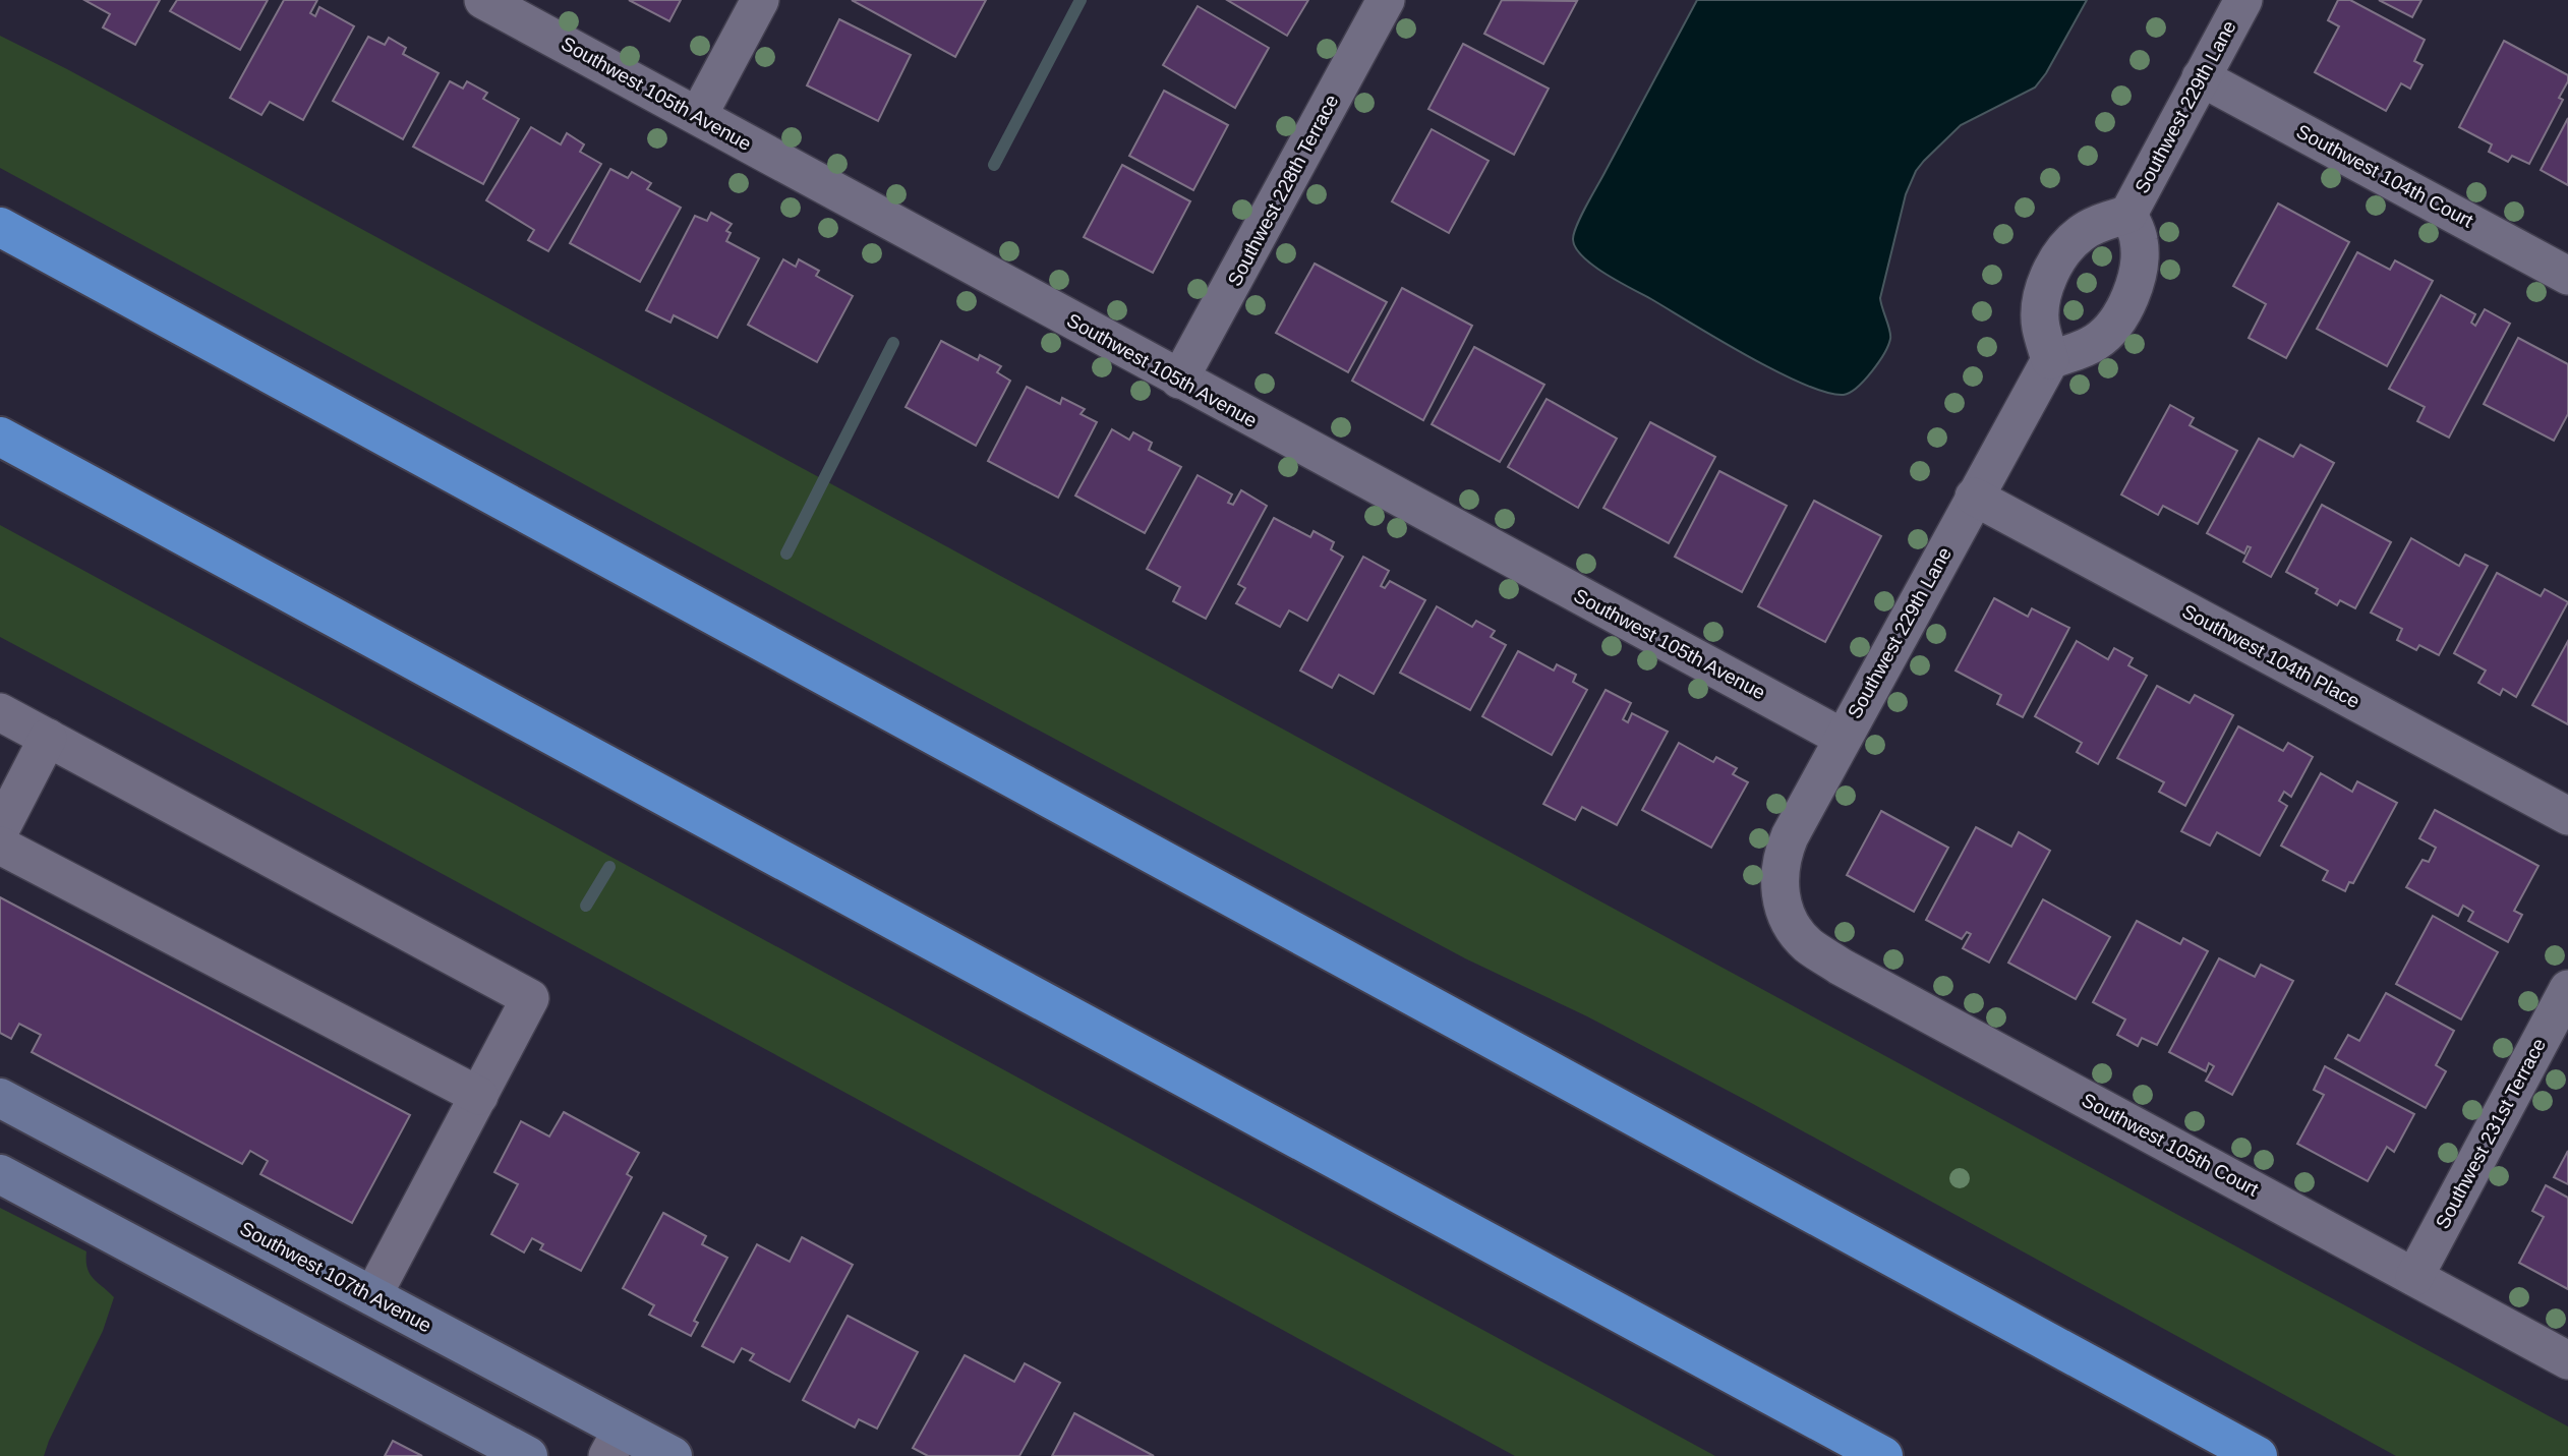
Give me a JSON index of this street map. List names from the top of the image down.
{
  "streets": {
    "street": [
      "Southwest 105th Avenue",
      "Southwest 229th Lane",
      "Southwest 104th Court",
      "Southwest 228th Terrace",
      "Southwest 104th Place",
      "Southwest 231st Terrace",
      "Southwest 105th Court",
      "Southwest 107th Avenue"
    ]
  },
  "crossings": [
    ["Southwest 105th Avenue", "Southwest 229th Lane"],
    ["Southwest 105th Avenue", "Southwest 228th Terrace"],
    ["Southwest 229th Lane", "Southwest 104th Court"],
    ["Southwest 229th Lane", "Southwest 104th Place"],
    ["Southwest 229th Lane", "Southwest 105th Court"],
    ["Southwest 231st Terrace", "Southwest 105th Court"]
  ]
}
